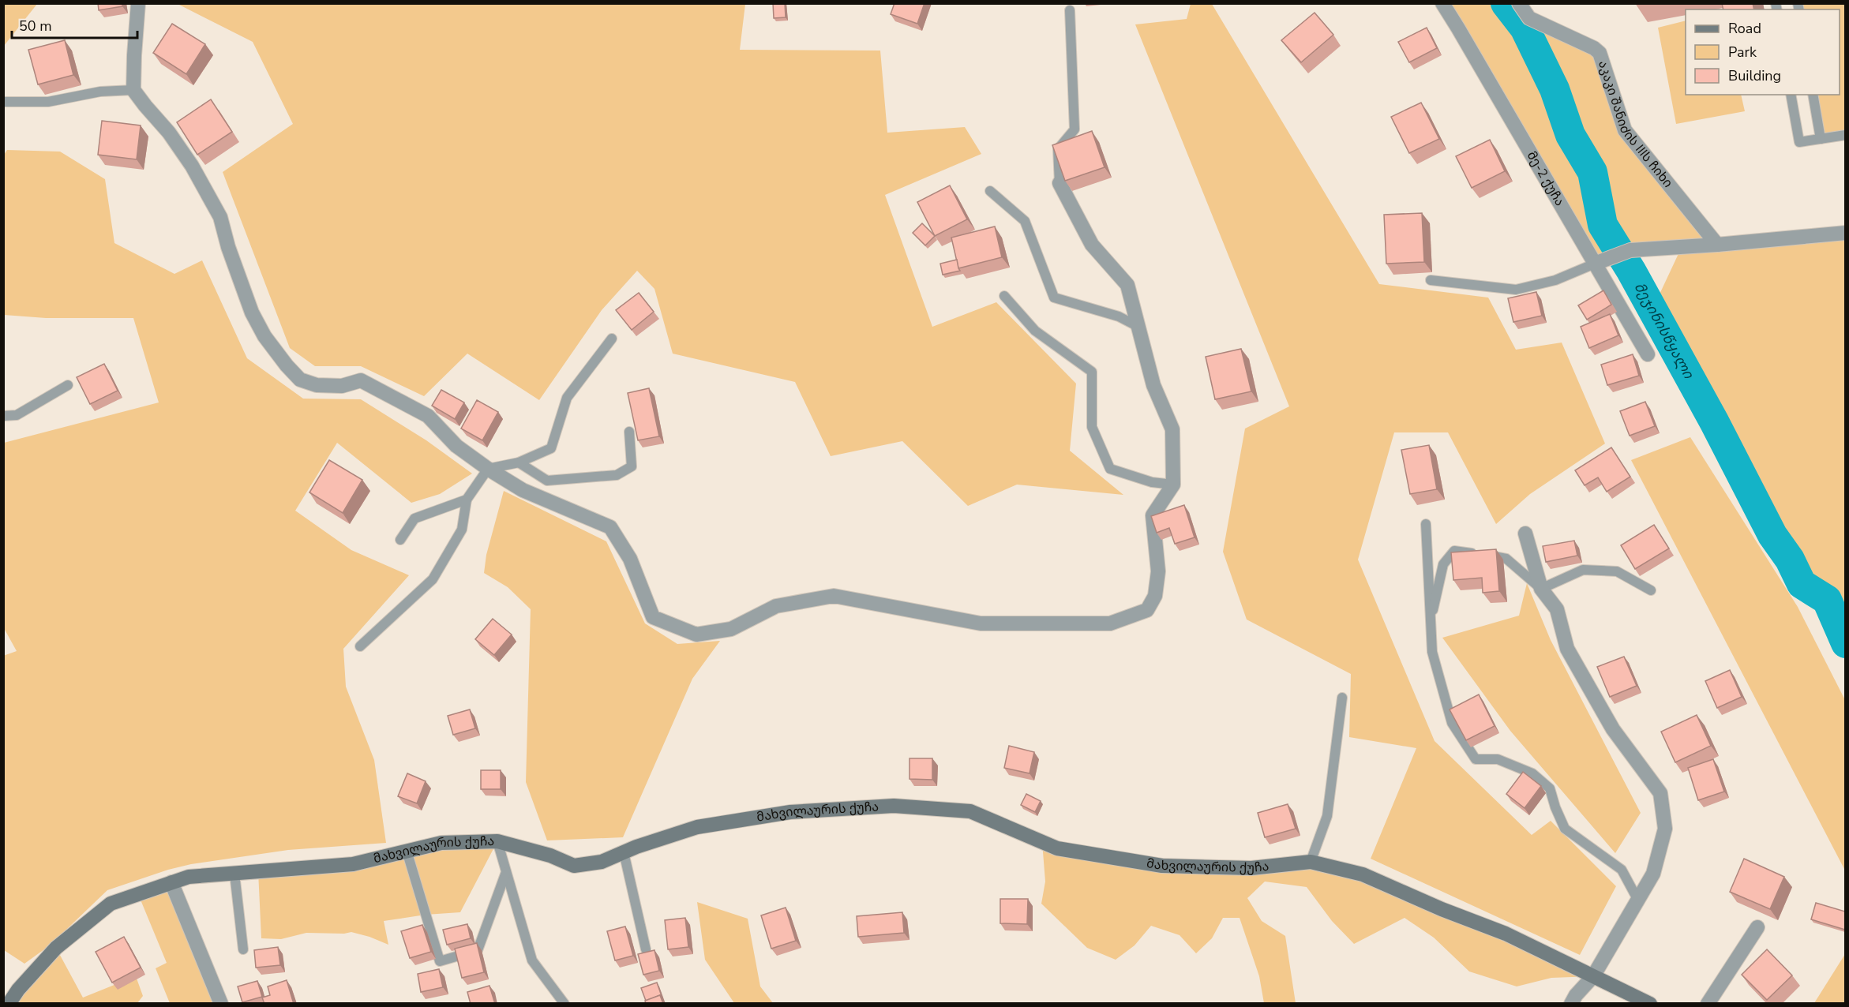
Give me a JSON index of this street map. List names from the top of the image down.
{
  "streets": {
    "street": ["აკაკი შანიძის IIIს ჩიხი", "მე-2 ქუჩა", "მახვილაურის ქუჩა"]
  },
  "water": ["მეჯინისწყალი"],
  "legend": ["Road", "Park", "Building"],
  "scale_bar": "50 m"
}
